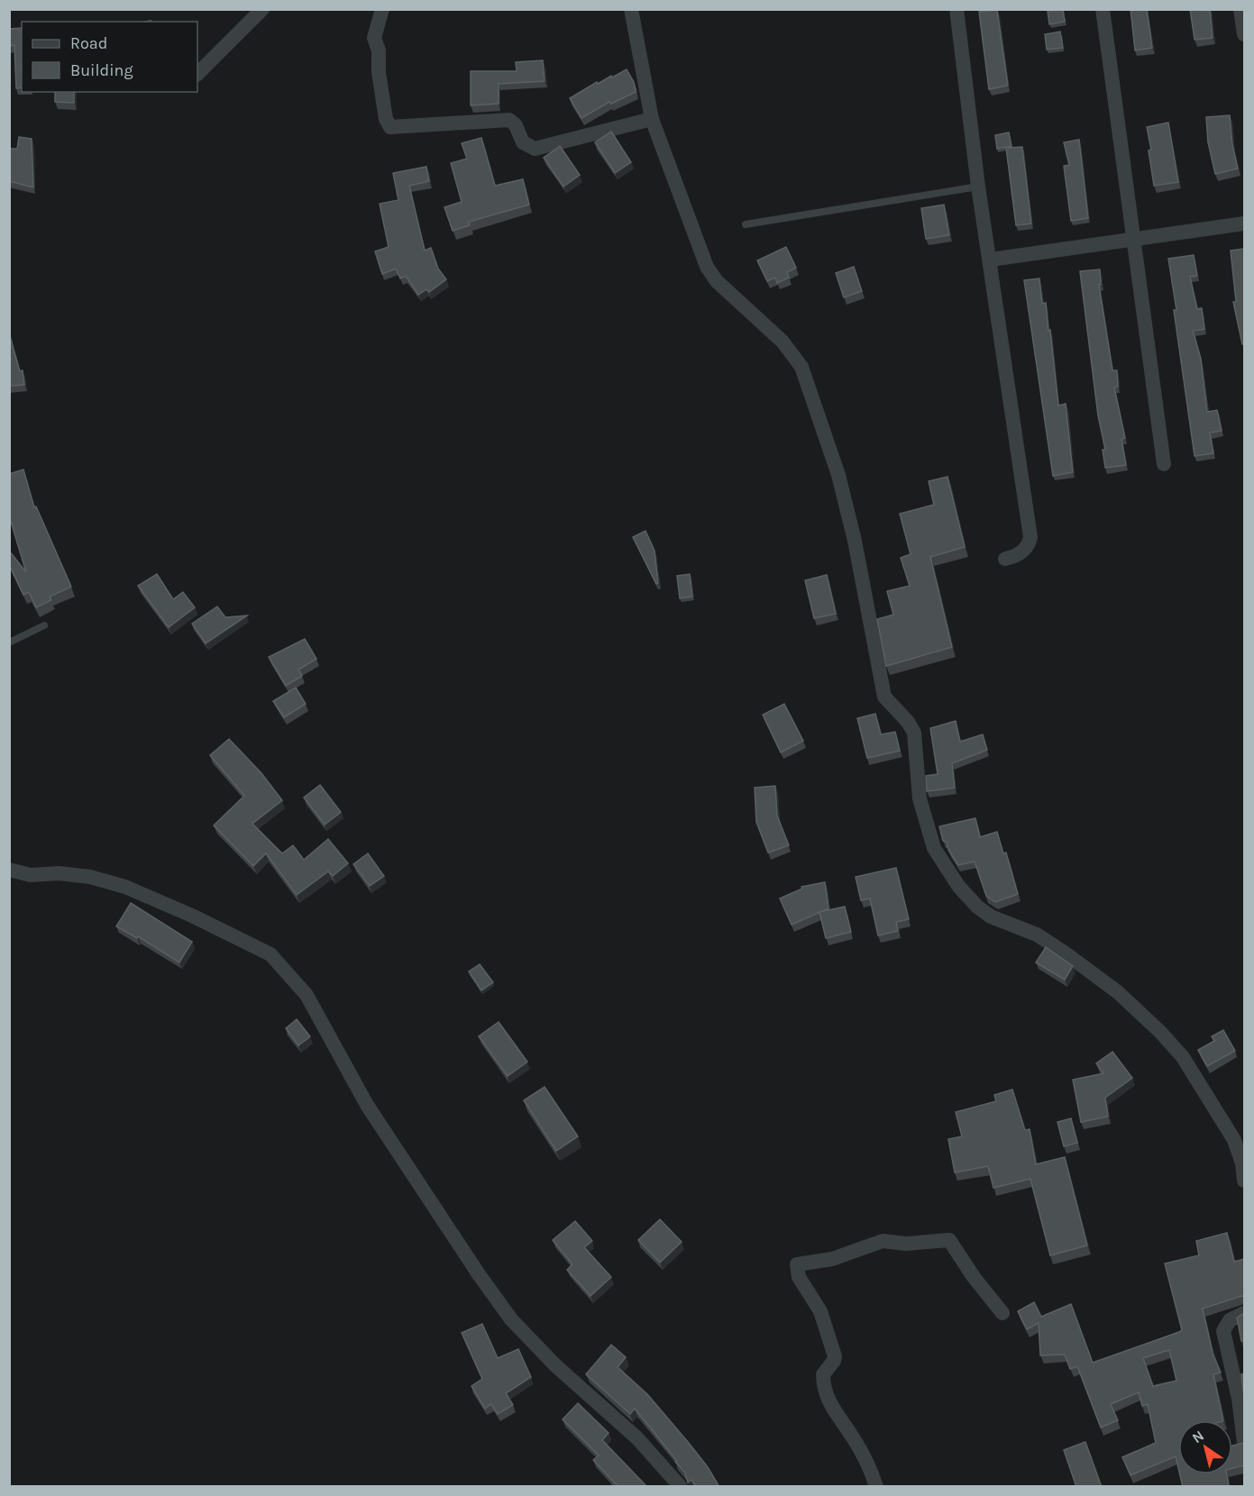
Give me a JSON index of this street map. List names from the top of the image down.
{
  "legend": ["Road", "Building"],
  "north": "top left"
}
